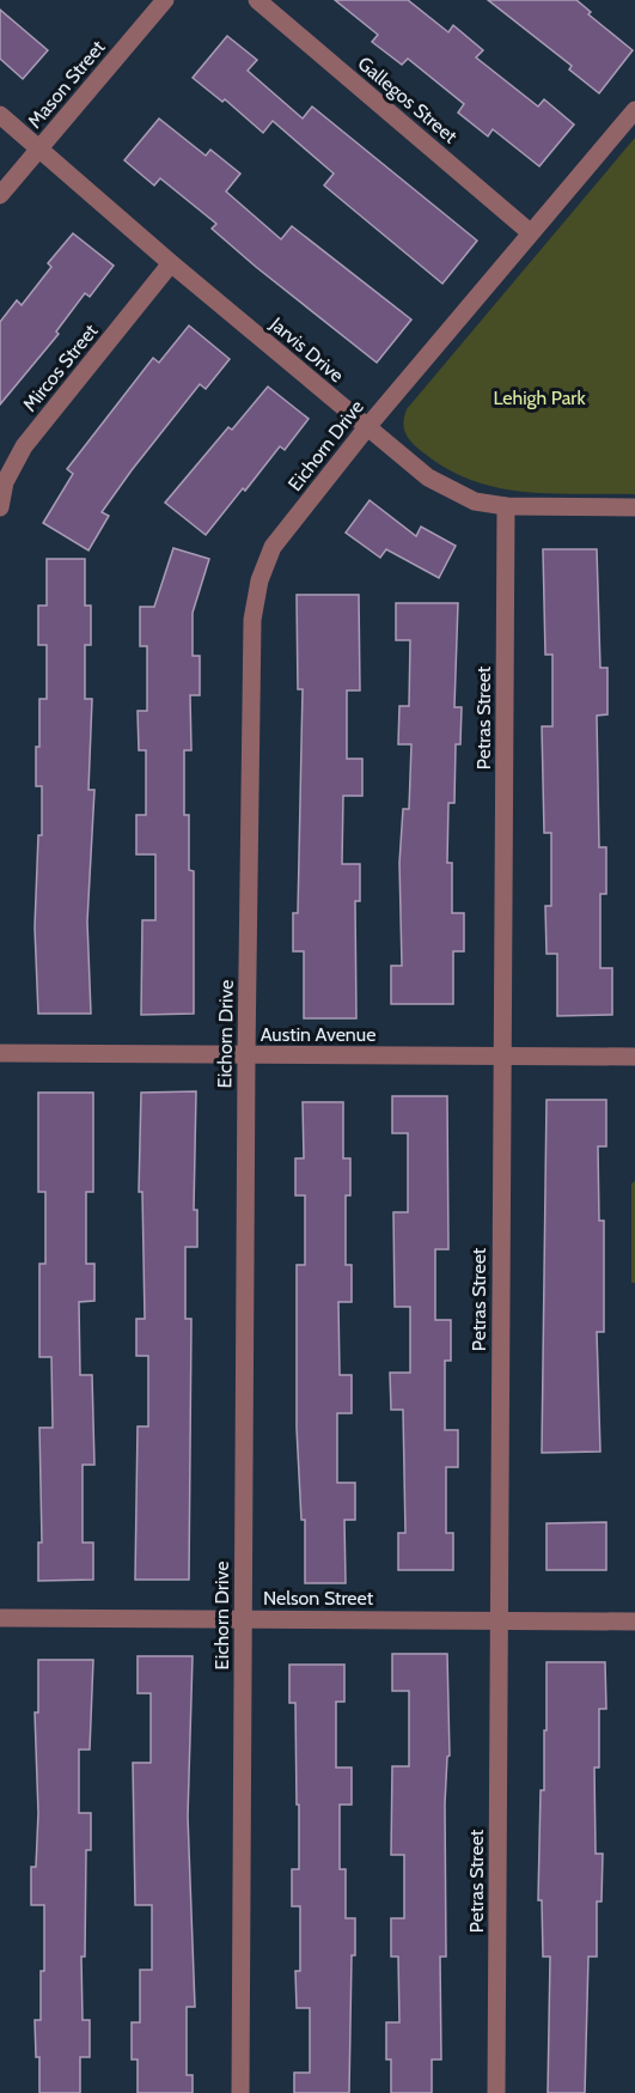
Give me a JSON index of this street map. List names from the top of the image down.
{
  "streets": {
    "street": [
      "Mason Street",
      "Gallegos Street",
      "Jarvis Drive",
      "Mircos Street",
      "Eichorn Drive",
      "Petras Street",
      "Austin Avenue",
      "Nelson Street"
    ]
  },
  "crossings": [
    ["Mason Street", "Jarvis Drive"],
    ["Gallegos Street", "Eichorn Drive"],
    ["Jarvis Drive", "Mircos Street"],
    ["Jarvis Drive", "Eichorn Drive"],
    ["Jarvis Drive", "Petras Street"],
    ["Eichorn Drive", "Austin Avenue"],
    ["Eichorn Drive", "Nelson Street"],
    ["Petras Street", "Austin Avenue"],
    ["Petras Street", "Nelson Street"]
  ],
  "parks": ["Lehigh Park"]
}
